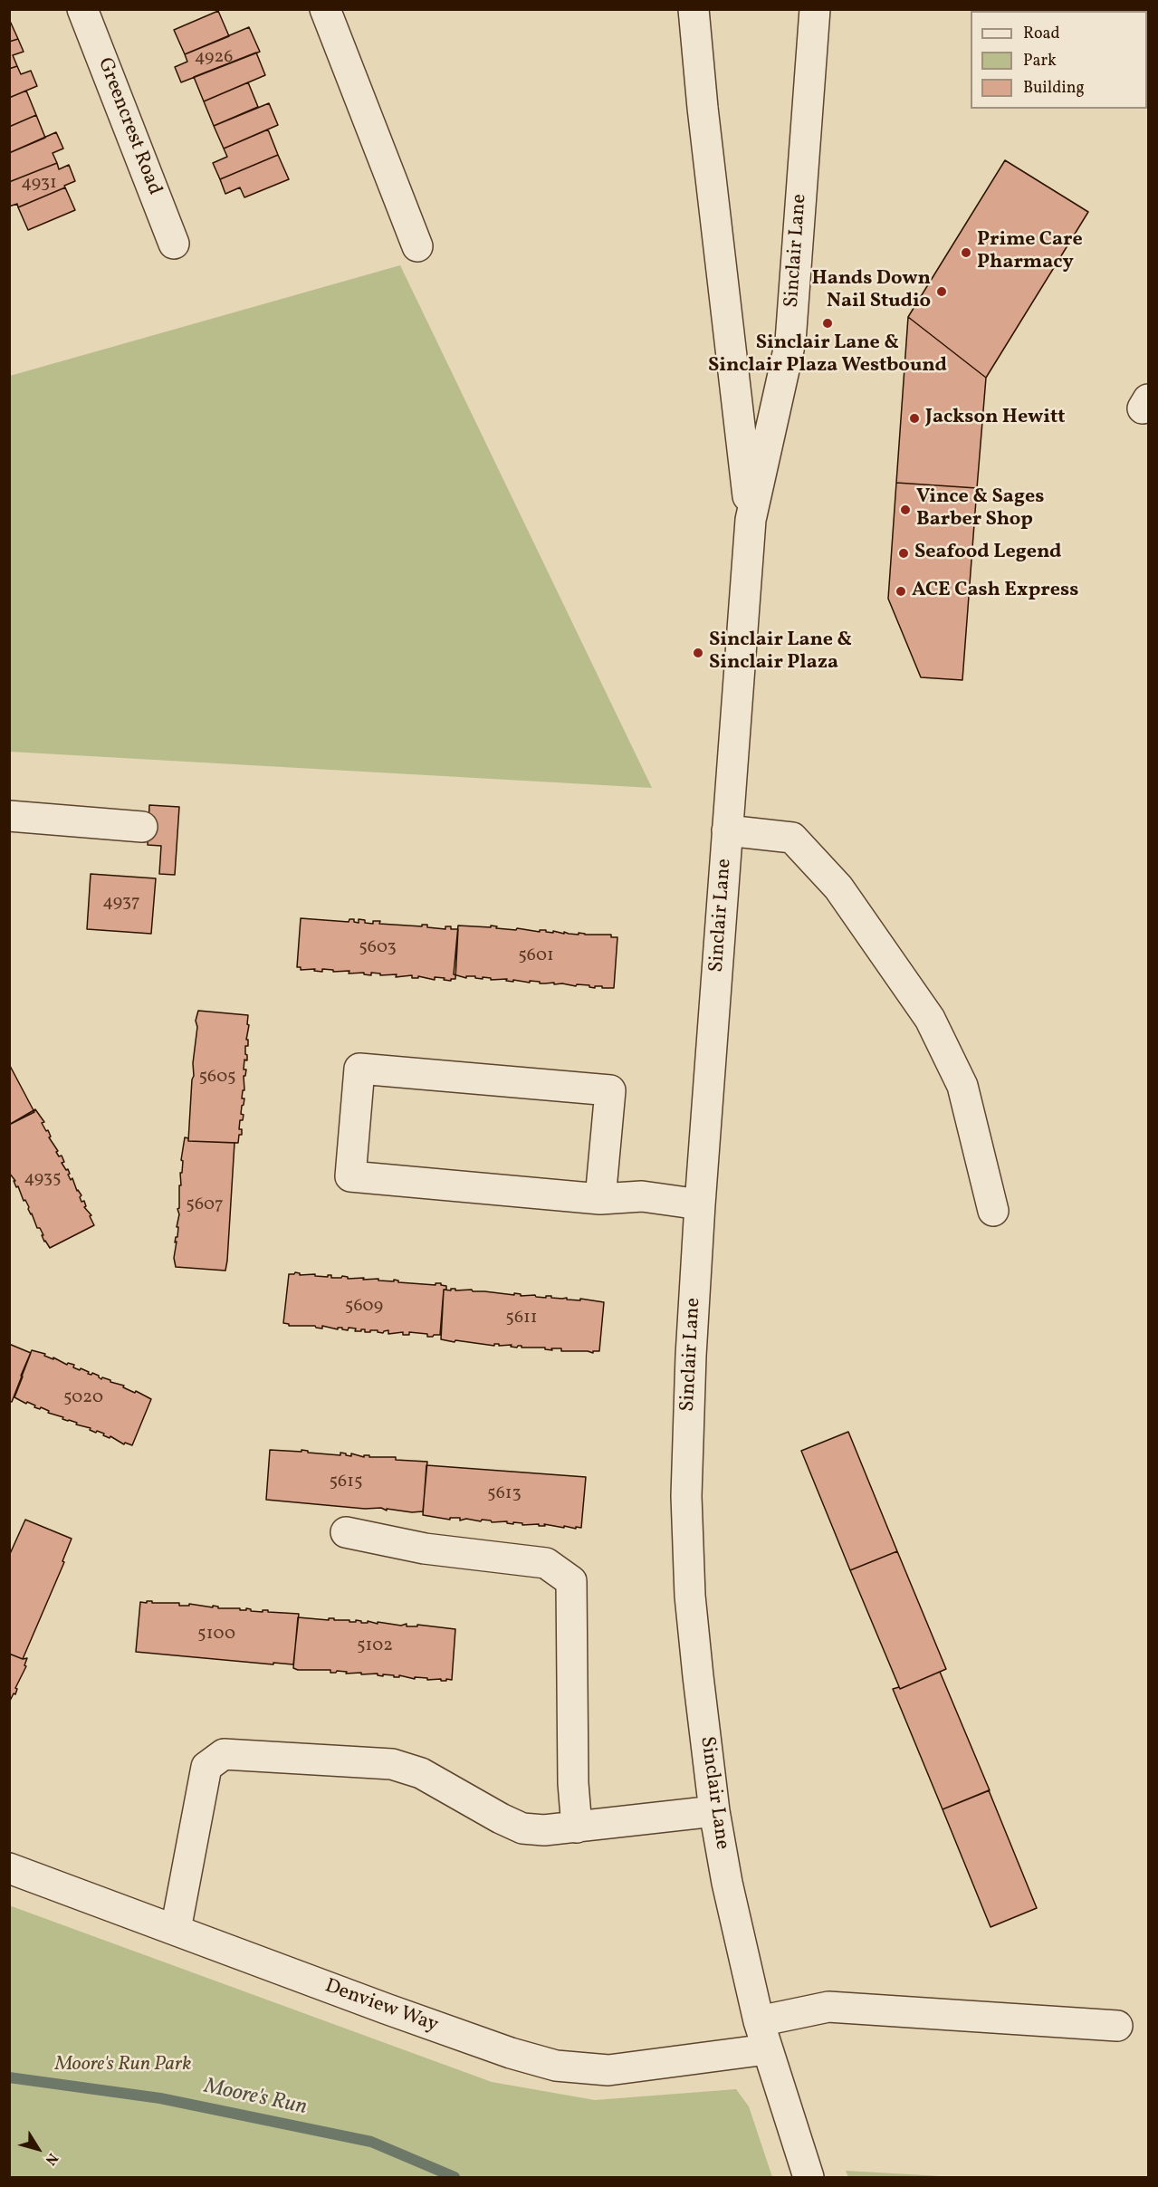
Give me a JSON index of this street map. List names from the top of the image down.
{
  "streets": {
    "street": ["Greencrest Road", "Sinclair Lane", "Denview Way"]
  },
  "crossings": [
    ["Sinclair Lane", "Denview Way"]
  ],
  "water": ["Moore's Run"],
  "parks": ["Moore's Run Park"],
  "places": [
    "Prime Care Pharmacy",
    "Hands Down Nail Studio",
    "Sinclair Lane & Sinclair Plaza Westbound",
    "Jackson Hewitt",
    "Vince & Sages Barber Shop",
    "Seafood Legend",
    "ACE Cash Express",
    "Sinclair Lane & Sinclair Plaza"
  ],
  "house_numbers": [
    "4926",
    "4931",
    "4937",
    "5603",
    "5601",
    "5605",
    "4935",
    "5607",
    "5609",
    "5611",
    "5020",
    "5615",
    "5613",
    "5100",
    "5102"
  ],
  "legend": ["Road", "Park", "Building"],
  "north": "bottom right"
}
